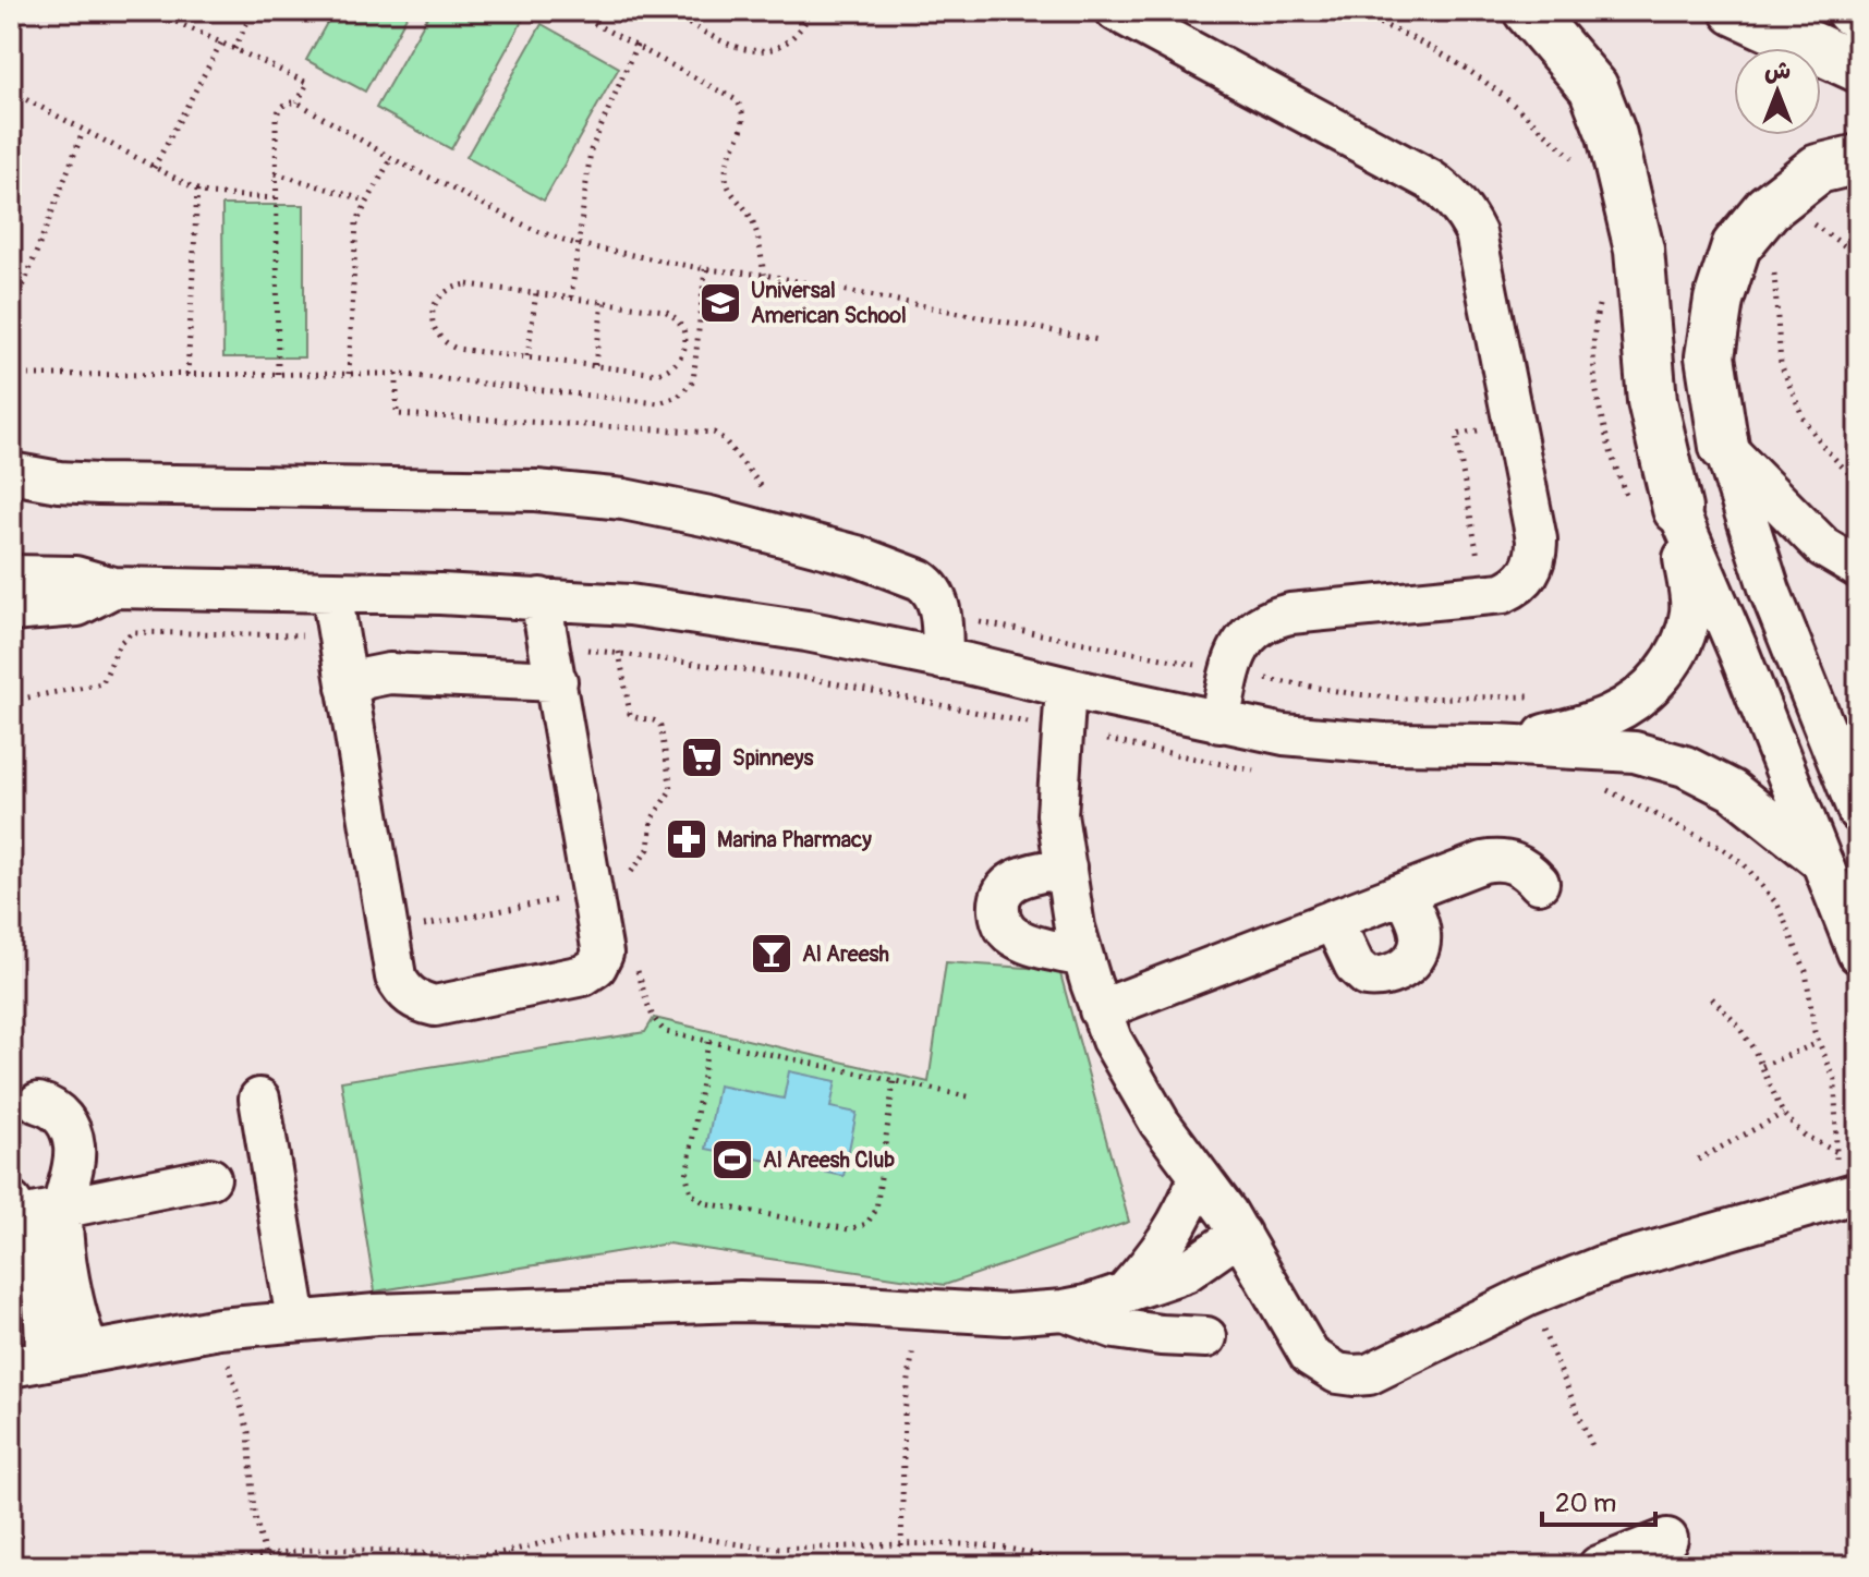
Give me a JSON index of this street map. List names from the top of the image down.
{
  "places": {
    "school or university": ["Universal American School"],
    "supermarket": ["Spinneys"],
    "pharmacy": ["Marina Pharmacy"],
    "bar": ["Al Areesh"],
    "sports": ["Al Areesh Club"]
  },
  "scale_bar": "20 m",
  "north": "top"
}
